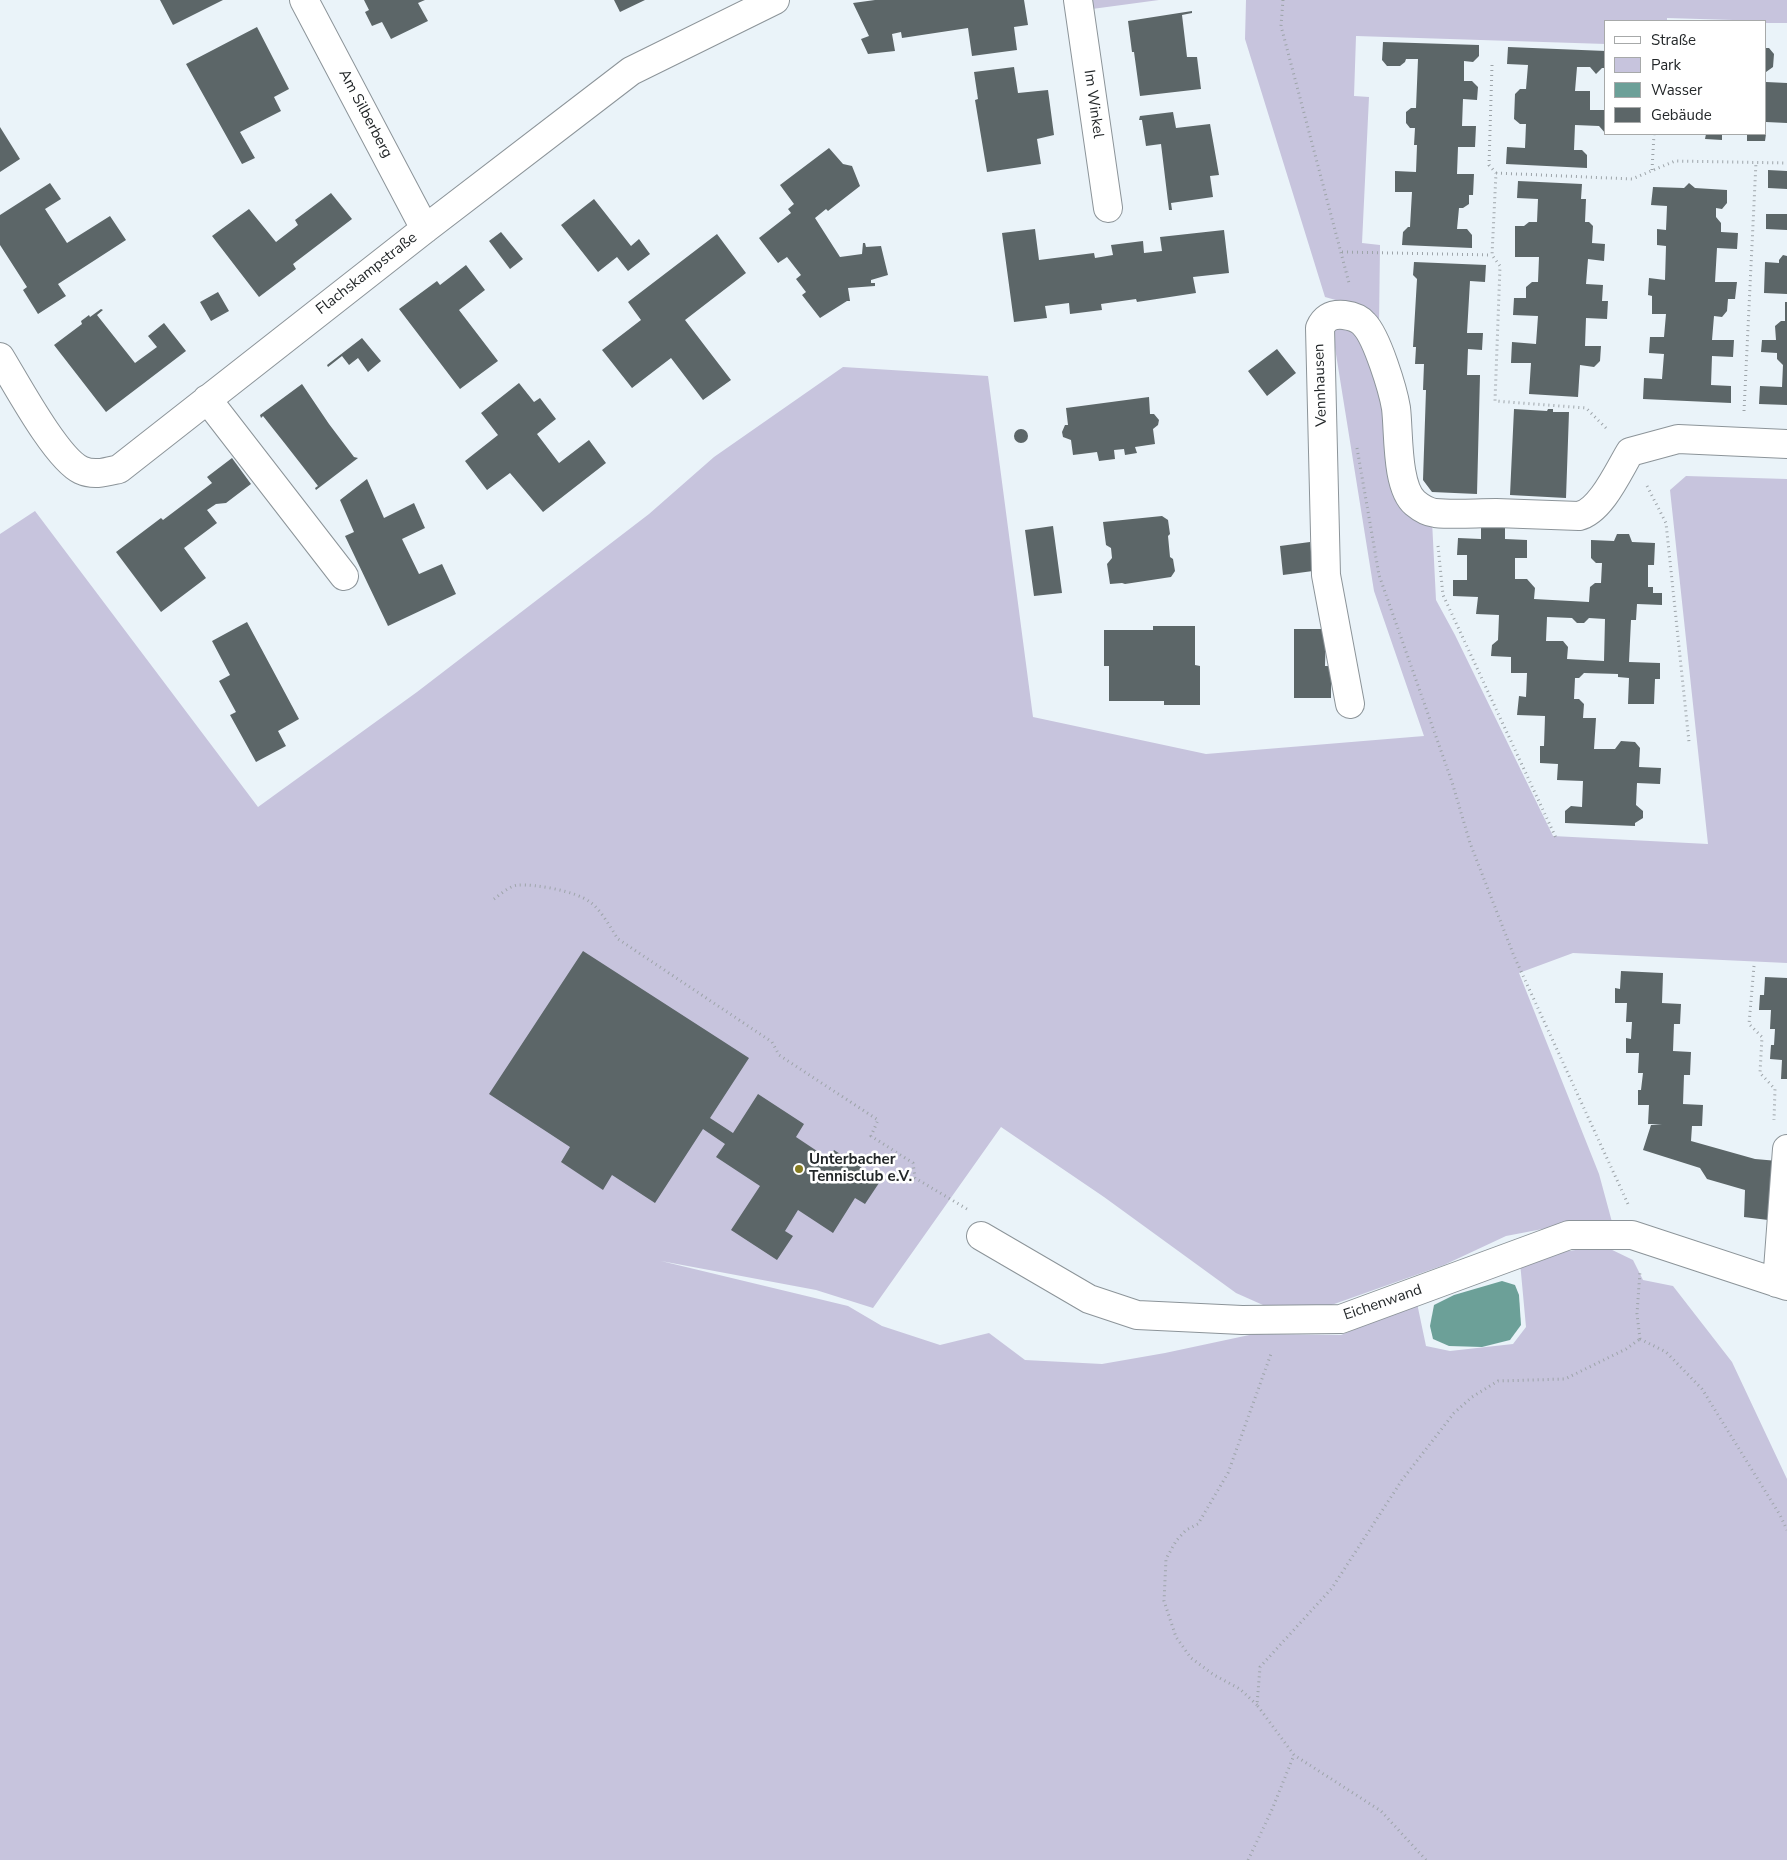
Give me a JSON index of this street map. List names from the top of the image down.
{
  "streets": {
    "street": [
      "Im Winkel",
      "Am Silberberg",
      "Flachskampstraße",
      "Vennhausen",
      "Eichenwand"
    ]
  },
  "crossings": [
    ["Am Silberberg", "Flachskampstraße"]
  ],
  "places": ["Unterbacher Tennisclub e.V."],
  "legend": [
    "Straße",
    "Park",
    "Wasser",
    "Gebäude"
  ]
}
